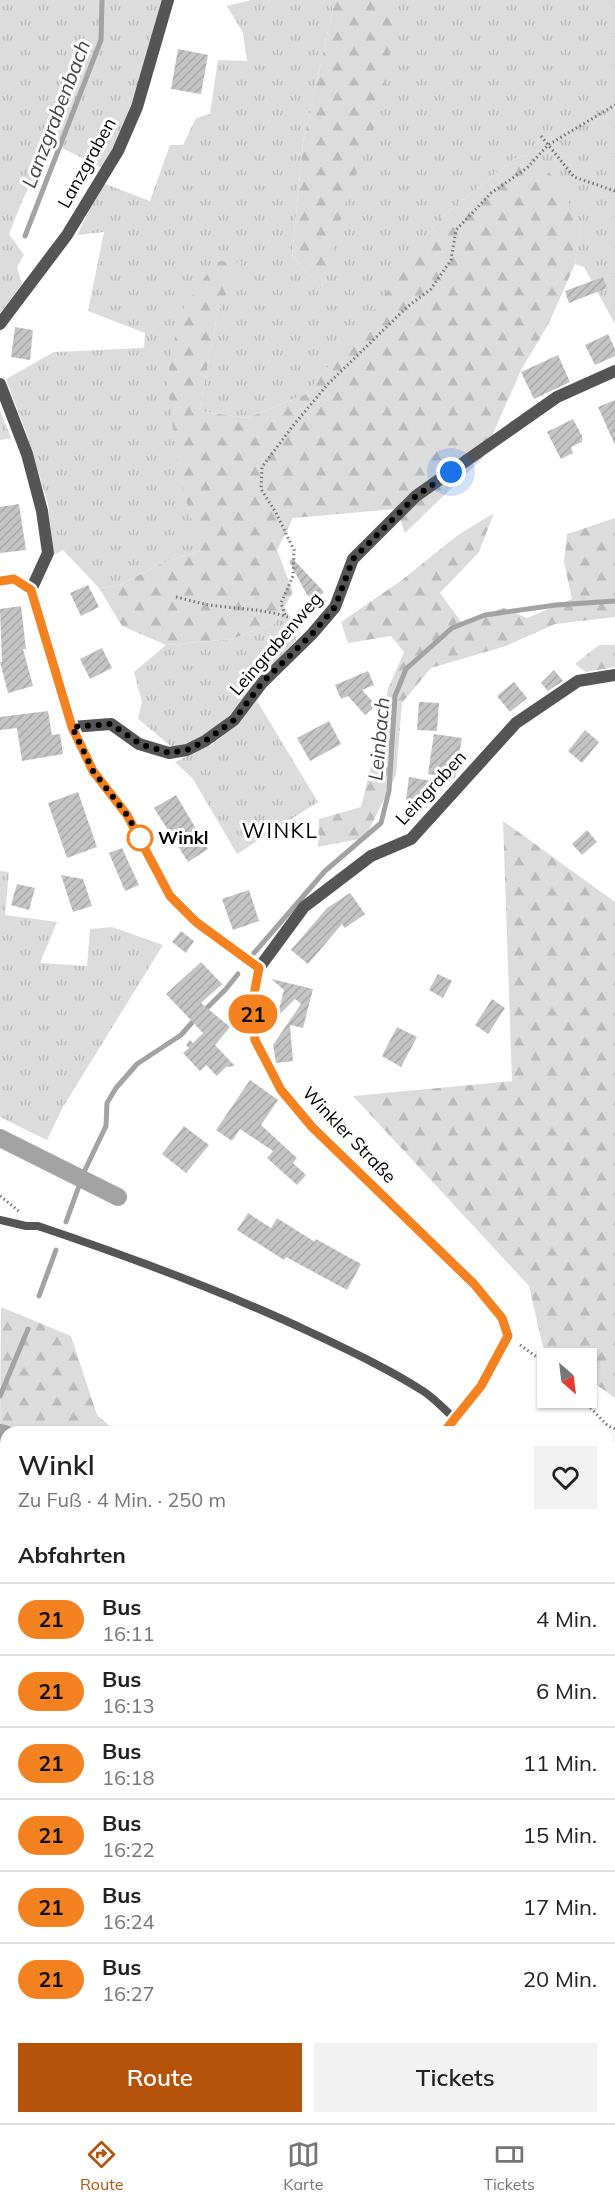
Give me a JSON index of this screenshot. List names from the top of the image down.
{
  "streets": {
    "street": [
      "Lanzgraben",
      "Leingrabenweg",
      "Leingraben",
      "Winkler Straße"
    ]
  },
  "crossings": [
    ["Leingraben", "Winkler Straße"]
  ],
  "districts": ["WINKL"],
  "water": ["Lanzgrabenbach", "Leinbach"],
  "places": ["Winkl"],
  "lines": ["bus line 21"],
  "north": "bottom right",
  "page": {
    "on_map": "21",
    "heading": [
      ["Winkl", "Zu Fuß · 4 Min. · 250 m"],
      "Abfahrten"
    ],
    "list": [
      {
        "mark": "21",
        "name": "Bus",
        "note": "16:11",
        "value": "4 Min."
      },
      {
        "mark": "21",
        "name": "Bus",
        "note": "16:13",
        "value": "6 Min."
      },
      {
        "mark": "21",
        "name": "Bus",
        "note": "16:18",
        "value": "11 Min."
      },
      {
        "mark": "21",
        "name": "Bus",
        "note": "16:22",
        "value": "15 Min."
      },
      {
        "mark": "21",
        "name": "Bus",
        "note": "16:24",
        "value": "17 Min."
      },
      {
        "mark": "21",
        "name": "Bus",
        "note": "16:27",
        "value": "20 Min."
      }
    ],
    "buttons": ["Route", "Tickets"],
    "tabs": ["Route", "Karte", "Tickets"]
  }
}
